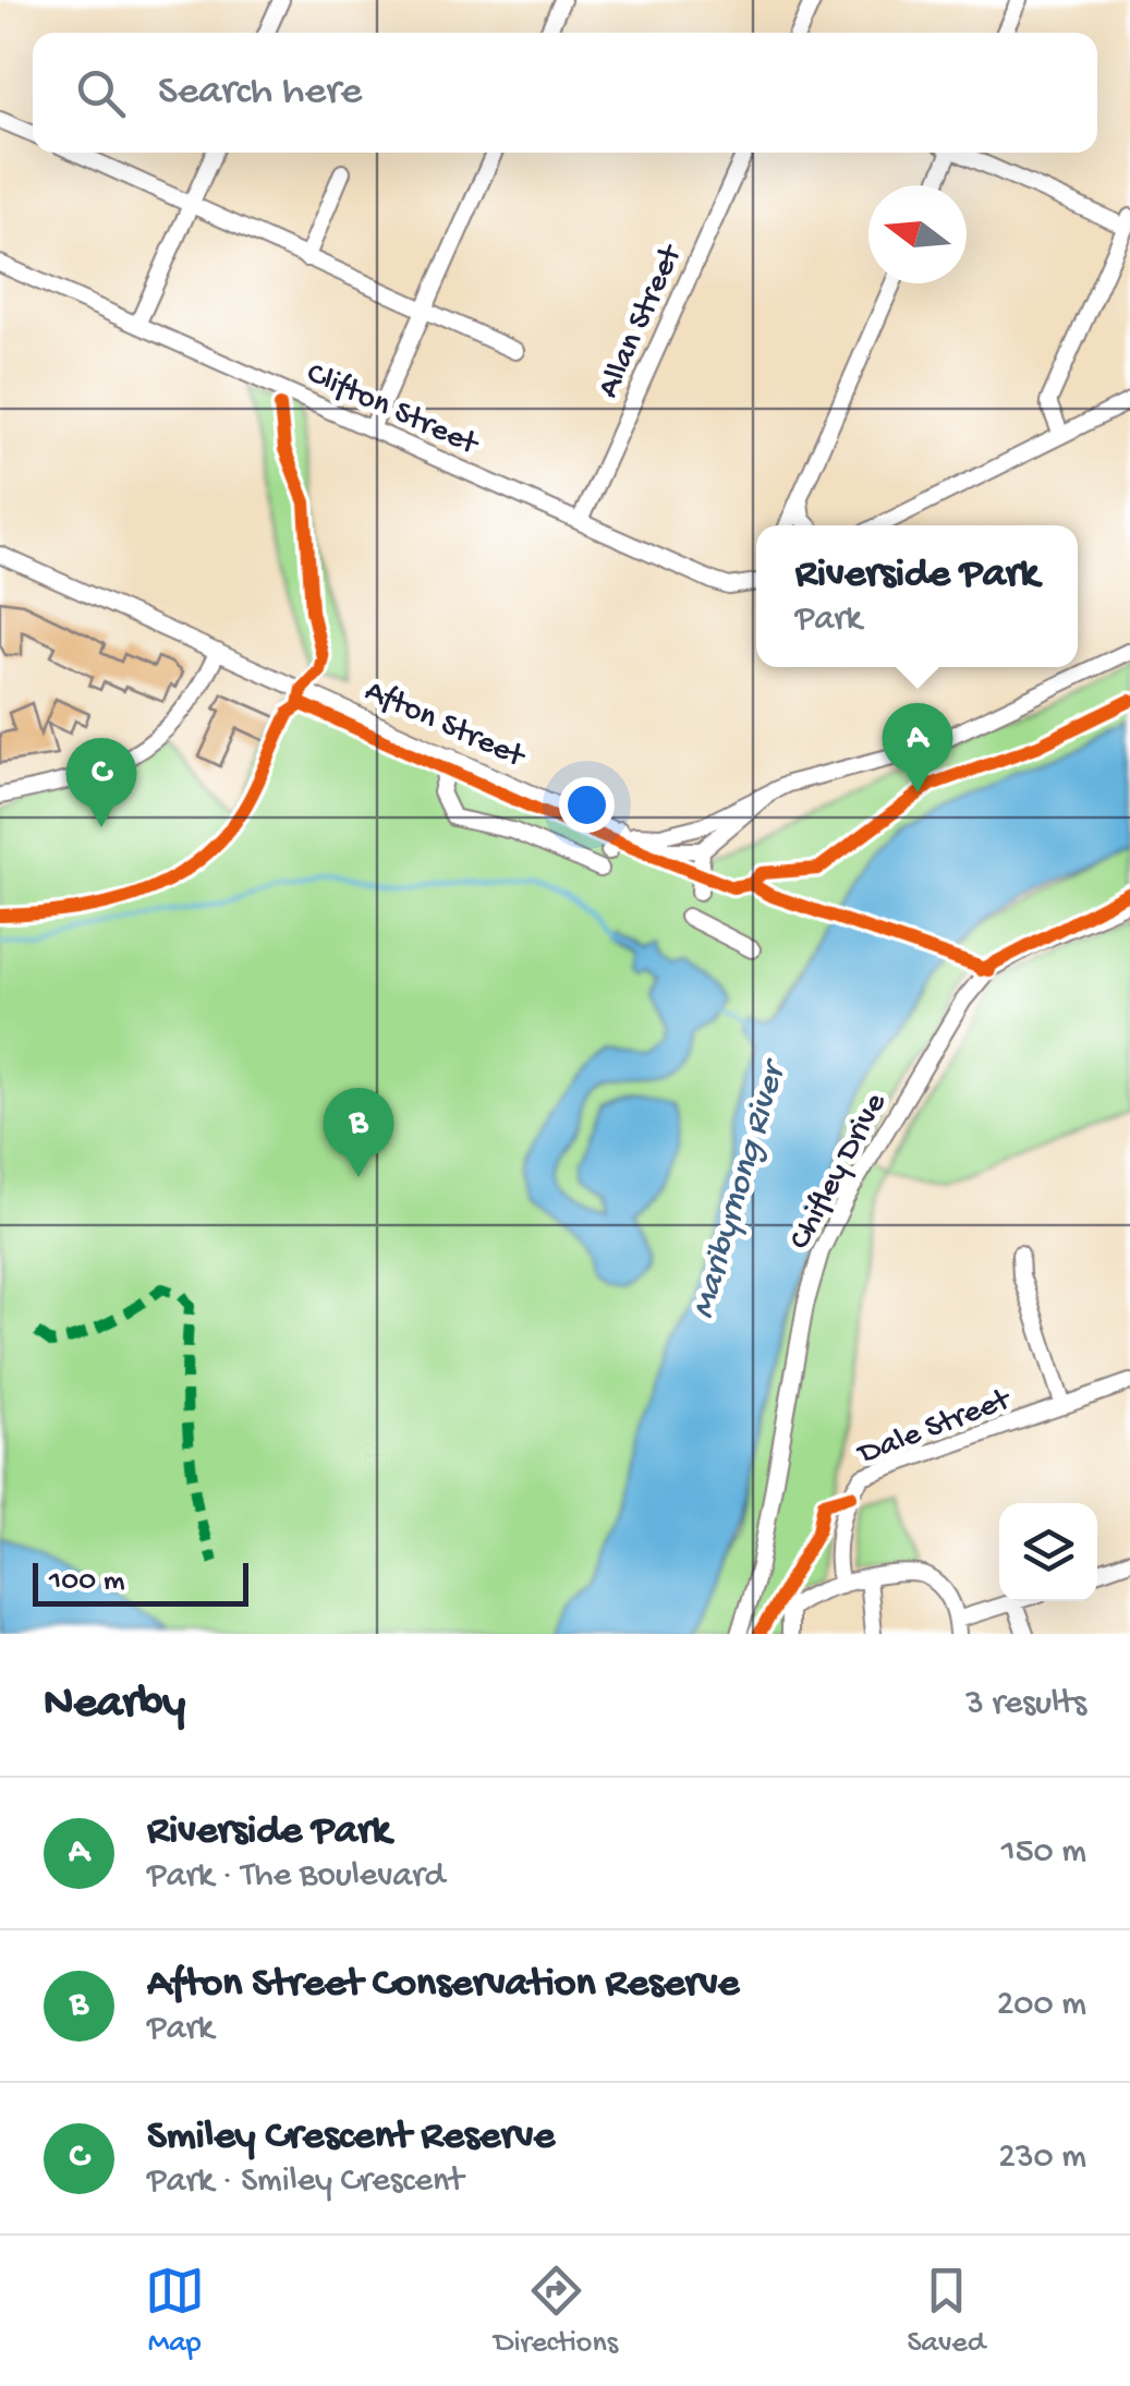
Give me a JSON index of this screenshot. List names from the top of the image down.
{
  "streets": {
    "street": [
      "Allan Street",
      "Clifton Street",
      "Afton Street",
      "Chifley Drive",
      "Dale Street"
    ]
  },
  "crossings": [
    ["Allan Street", "Clifton Street"]
  ],
  "water": ["Maribyrnong River"],
  "scale_bar": "100 m",
  "north": "left",
  "page": {
    "search": "Search here",
    "popup": ["Riverside Park", "Park"],
    "pins": ["A", "C", "B"],
    "scale": "100 m",
    "heading": ["Nearby", "3 results"],
    "list": [
      {
        "mark": "A",
        "name": "Riverside Park",
        "note": "Park · The Boulevard",
        "value": "150 m"
      },
      {
        "mark": "B",
        "name": "Afton Street Conservation Reserve",
        "note": "Park",
        "value": "200 m"
      },
      {
        "mark": "C",
        "name": "Smiley Crescent Reserve",
        "note": "Park · Smiley Crescent",
        "value": "230 m"
      }
    ],
    "nav": ["Map", "Directions", "Saved"]
  }
}
